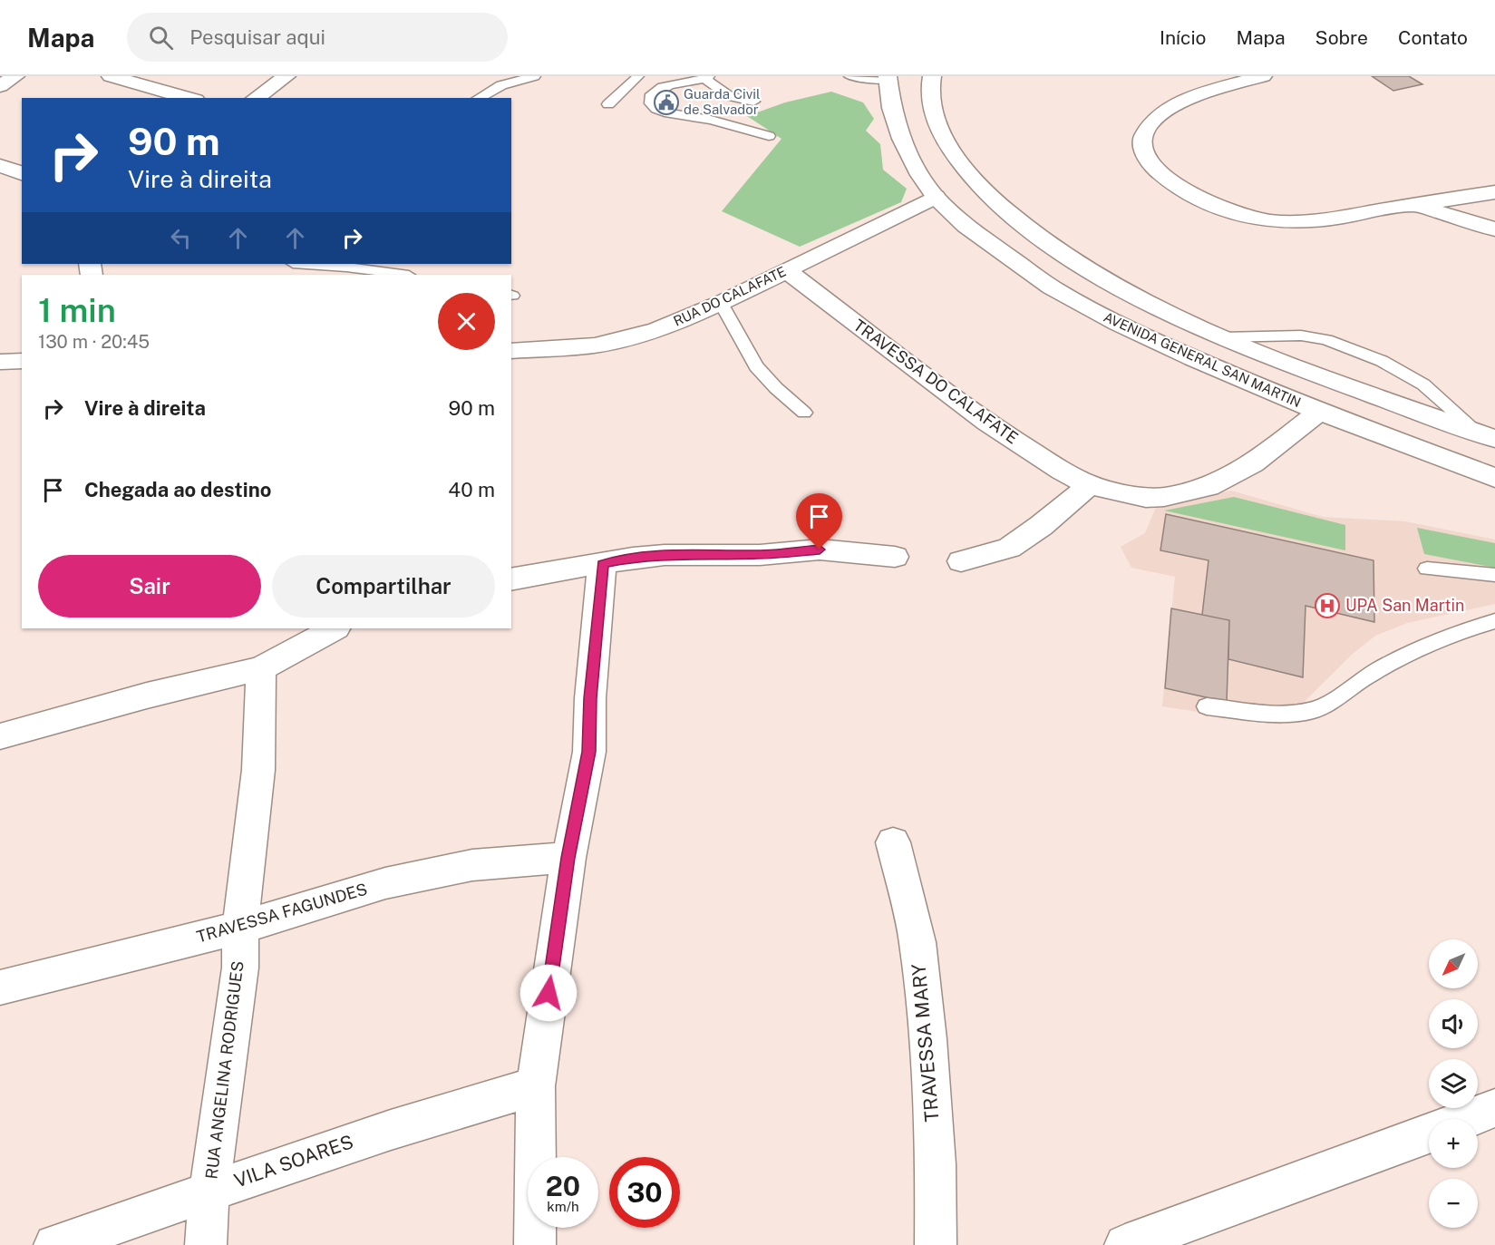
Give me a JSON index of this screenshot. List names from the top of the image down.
{
  "streets": {
    "street": [
      "RUA DO CALAFATE",
      "AVENIDA GENERAL SAN MARTIN",
      "TRAVESSA DO CALAFATE",
      "TRAVESSA FAGUNDES",
      "TRAVESSA MARY",
      "RUA ANGELINA RODRIGUES",
      "VILA SOARES"
    ]
  },
  "crossings": [
    ["RUA DO CALAFATE", "AVENIDA GENERAL SAN MARTIN"],
    ["RUA DO CALAFATE", "TRAVESSA DO CALAFATE"],
    ["AVENIDA GENERAL SAN MARTIN", "TRAVESSA DO CALAFATE"],
    ["TRAVESSA FAGUNDES", "RUA ANGELINA RODRIGUES"],
    ["RUA ANGELINA RODRIGUES", "VILA SOARES"]
  ],
  "places": {
    "public building": ["Guarda Civil de Salvador"],
    "hospital": ["UPA San Martin"]
  },
  "north": "bottom left",
  "page": {
    "header": "Mapa",
    "search": "Pesquisar aqui",
    "nav": [
      "Início",
      "Mapa",
      "Sobre",
      "Contato"
    ],
    "turn": ["90 m", "Vire à direita"],
    "heading": ["1 min", "130 m · 20:45"],
    "list": [
      {
        "name": "Vire à direita",
        "value": "90 m"
      },
      {
        "name": "Chegada ao destino",
        "value": "40 m"
      }
    ],
    "buttons": ["Sair", "Compartilhar"],
    "map_buttons": ["+", "−"],
    "speed": "20 km/h",
    "limit": "30"
  }
}
